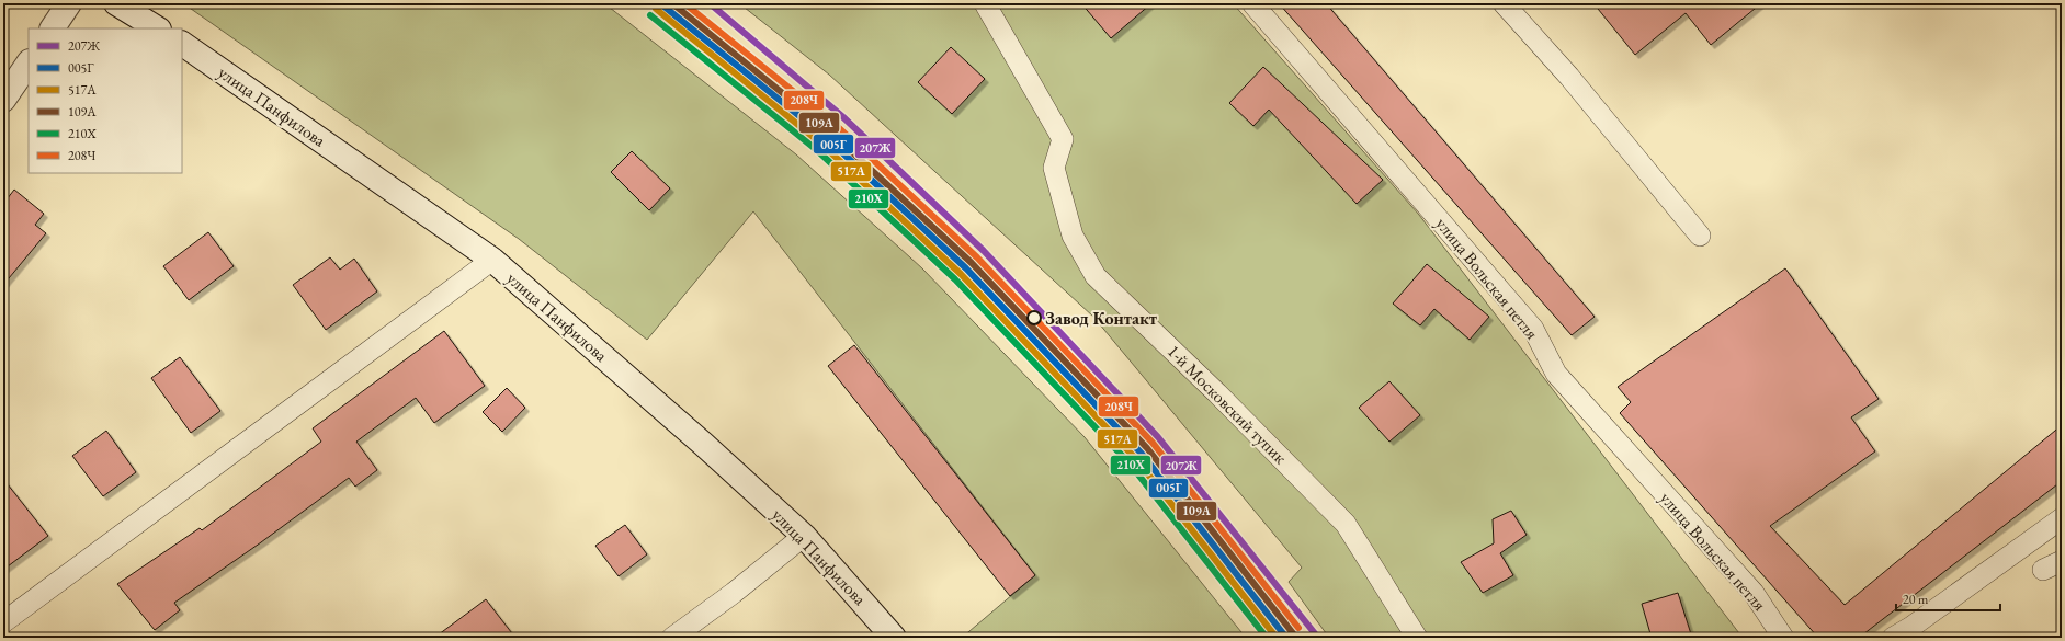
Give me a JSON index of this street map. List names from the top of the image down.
{
  "streets": {
    "main road": ["улица Панфилова"],
    "lane": ["улица Вольская петля", "1-й Московский тупик"]
  },
  "places": ["Завод Контакт"],
  "lines": [
    "transit line 207Ж",
    "transit line 005Г",
    "transit line 109А",
    "transit line 208Ч",
    "transit line 517А",
    "transit line 210Х"
  ],
  "legend": [
    "207Ж",
    "005Г",
    "517А",
    "109А",
    "210Х",
    "208Ч"
  ],
  "scale_bar": "20 m"
}
